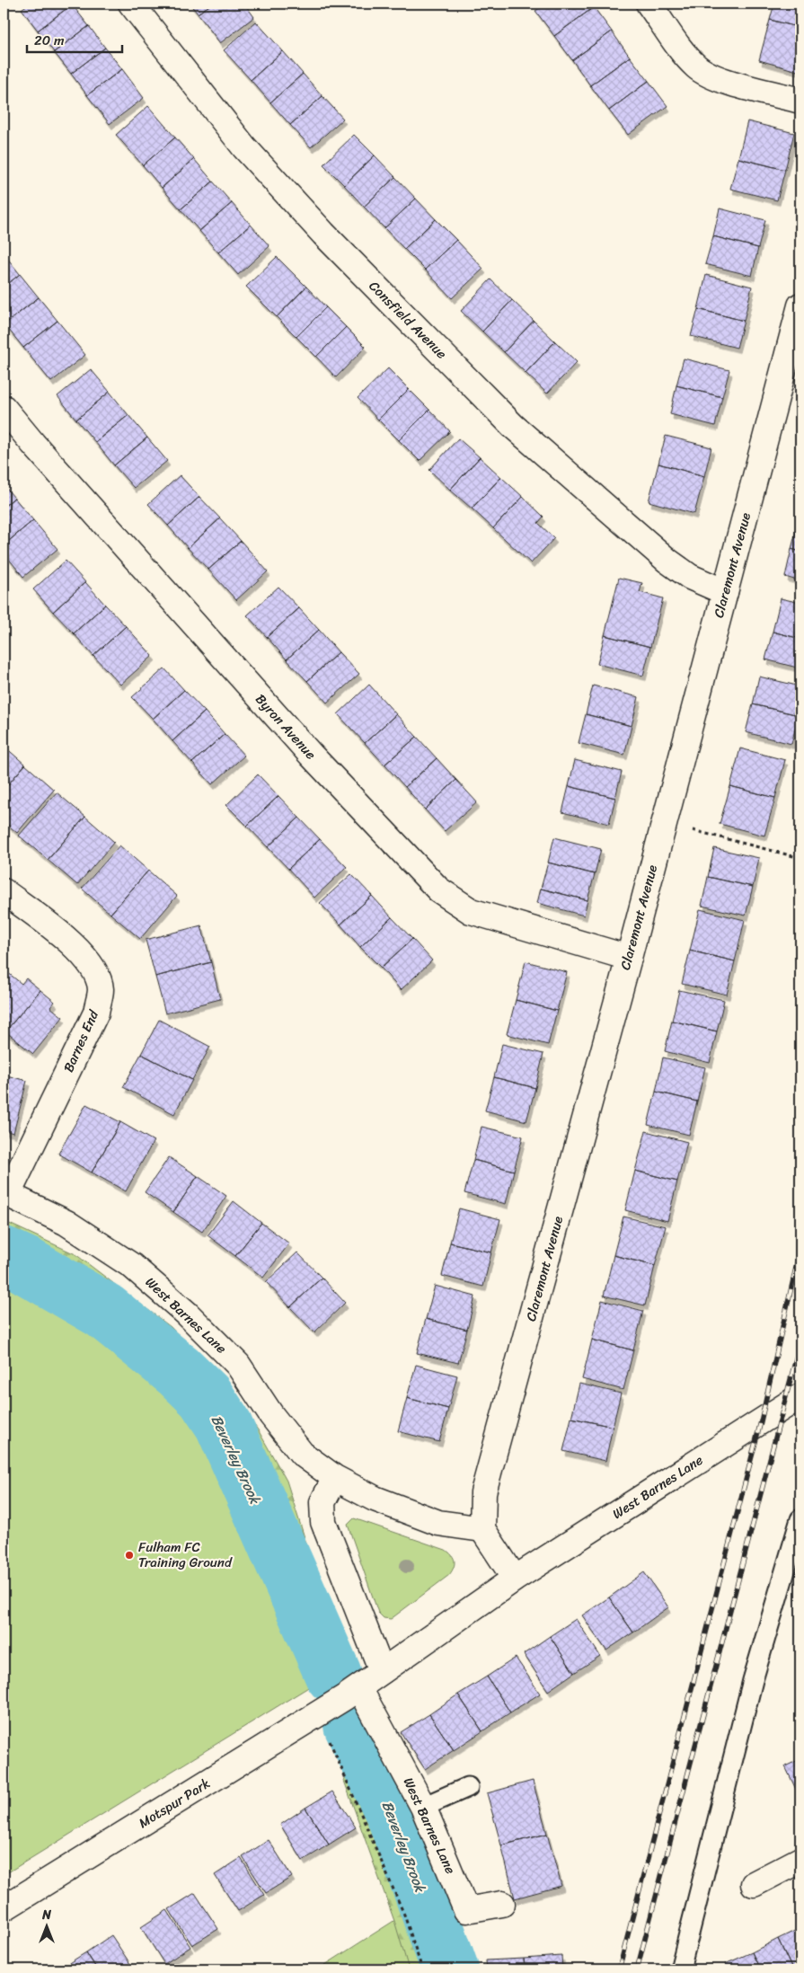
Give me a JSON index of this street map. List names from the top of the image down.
{
  "streets": {
    "street": [
      "Consfield Avenue",
      "Claremont Avenue",
      "Byron Avenue",
      "Barnes End",
      "West Barnes Lane",
      "Motspur Park"
    ]
  },
  "crossings": [
    ["Consfield Avenue", "Claremont Avenue"],
    ["Claremont Avenue", "Byron Avenue"],
    ["Claremont Avenue", "West Barnes Lane"],
    ["Barnes End", "West Barnes Lane"],
    ["West Barnes Lane", "Motspur Park"]
  ],
  "water": ["Beverley Brook"],
  "places": ["Fulham FC Training Ground"],
  "scale_bar": "20 m",
  "north": "top"
}
